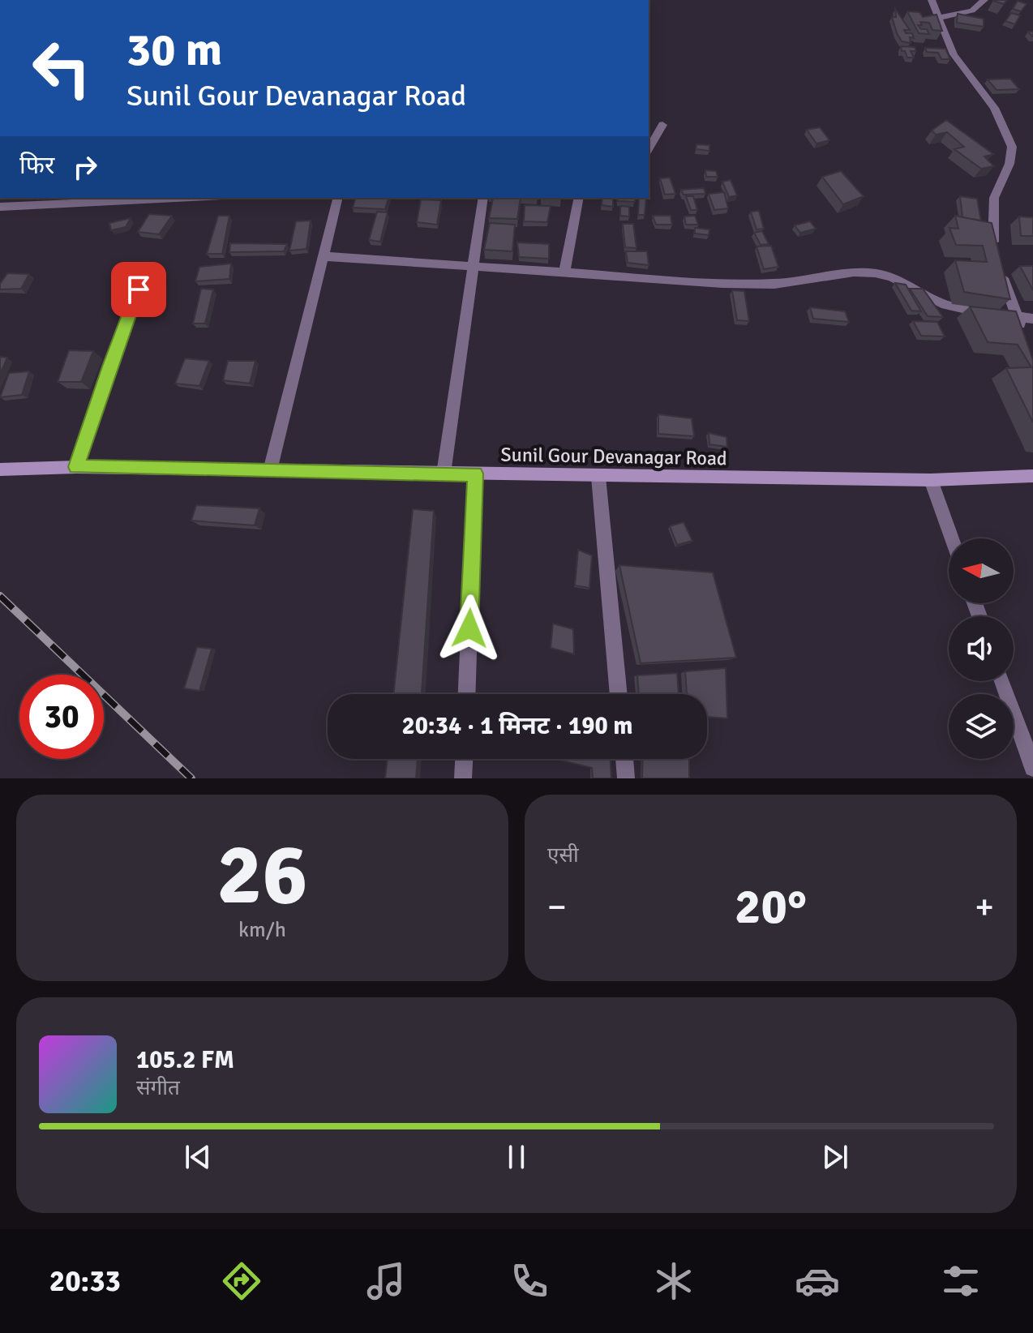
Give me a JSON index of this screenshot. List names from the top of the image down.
{
  "streets": {
    "main road": ["Sunil Gour Devanagar Road"]
  },
  "north": "left",
  "page": {
    "turn": ["30 m", "Sunil Gour Devanagar Road"],
    "then": "फिर",
    "limit": "30",
    "trip": "20:34 · 1 मिनट · 190 m",
    "tile": [
      ["26", "km/h"],
      "एसी"
    ],
    "heat": ["−", "20°", "+"],
    "song": ["105.2 FM", "संगीत"],
    "tabs": "20:33"
  }
}
